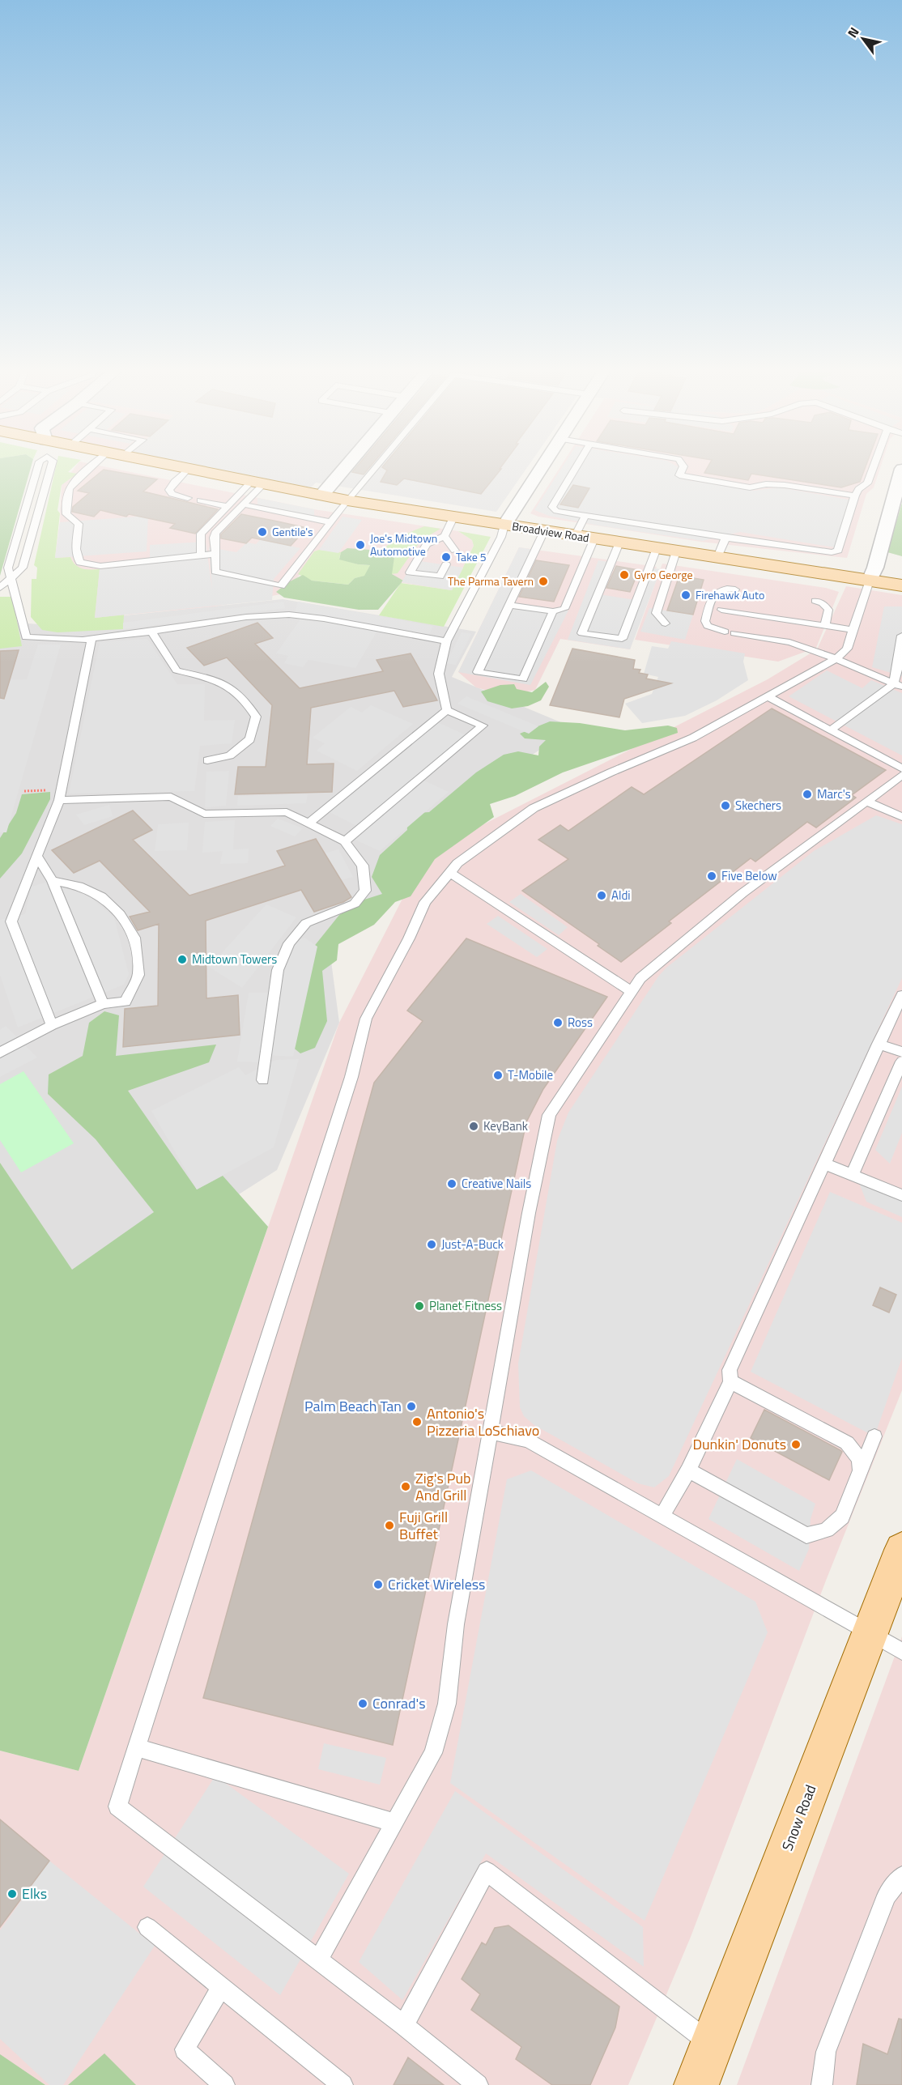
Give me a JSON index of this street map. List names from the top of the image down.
{
  "streets": {
    "main road": ["Broadview Road", "Snow Road"]
  },
  "places": [
    "Gentile's",
    "Joe's Midtown Automotive",
    "Take 5",
    "Gyro George",
    "The Parma Tavern",
    "Firehawk Auto",
    "Marc's",
    "Skechers",
    "Five Below",
    "Aldi",
    "Midtown Towers",
    "Ross",
    "T-Mobile",
    "KeyBank",
    "Creative Nails",
    "Just-A-Buck",
    "Planet Fitness",
    "Palm Beach Tan",
    "Antonio's Pizzeria LoSchiavo",
    "Dunkin' Donuts",
    "Zig's Pub And Grill",
    "Fuji Grill Buffet",
    "Cricket Wireless",
    "Conrad's",
    "Elks"
  ],
  "north": "top left"
}
